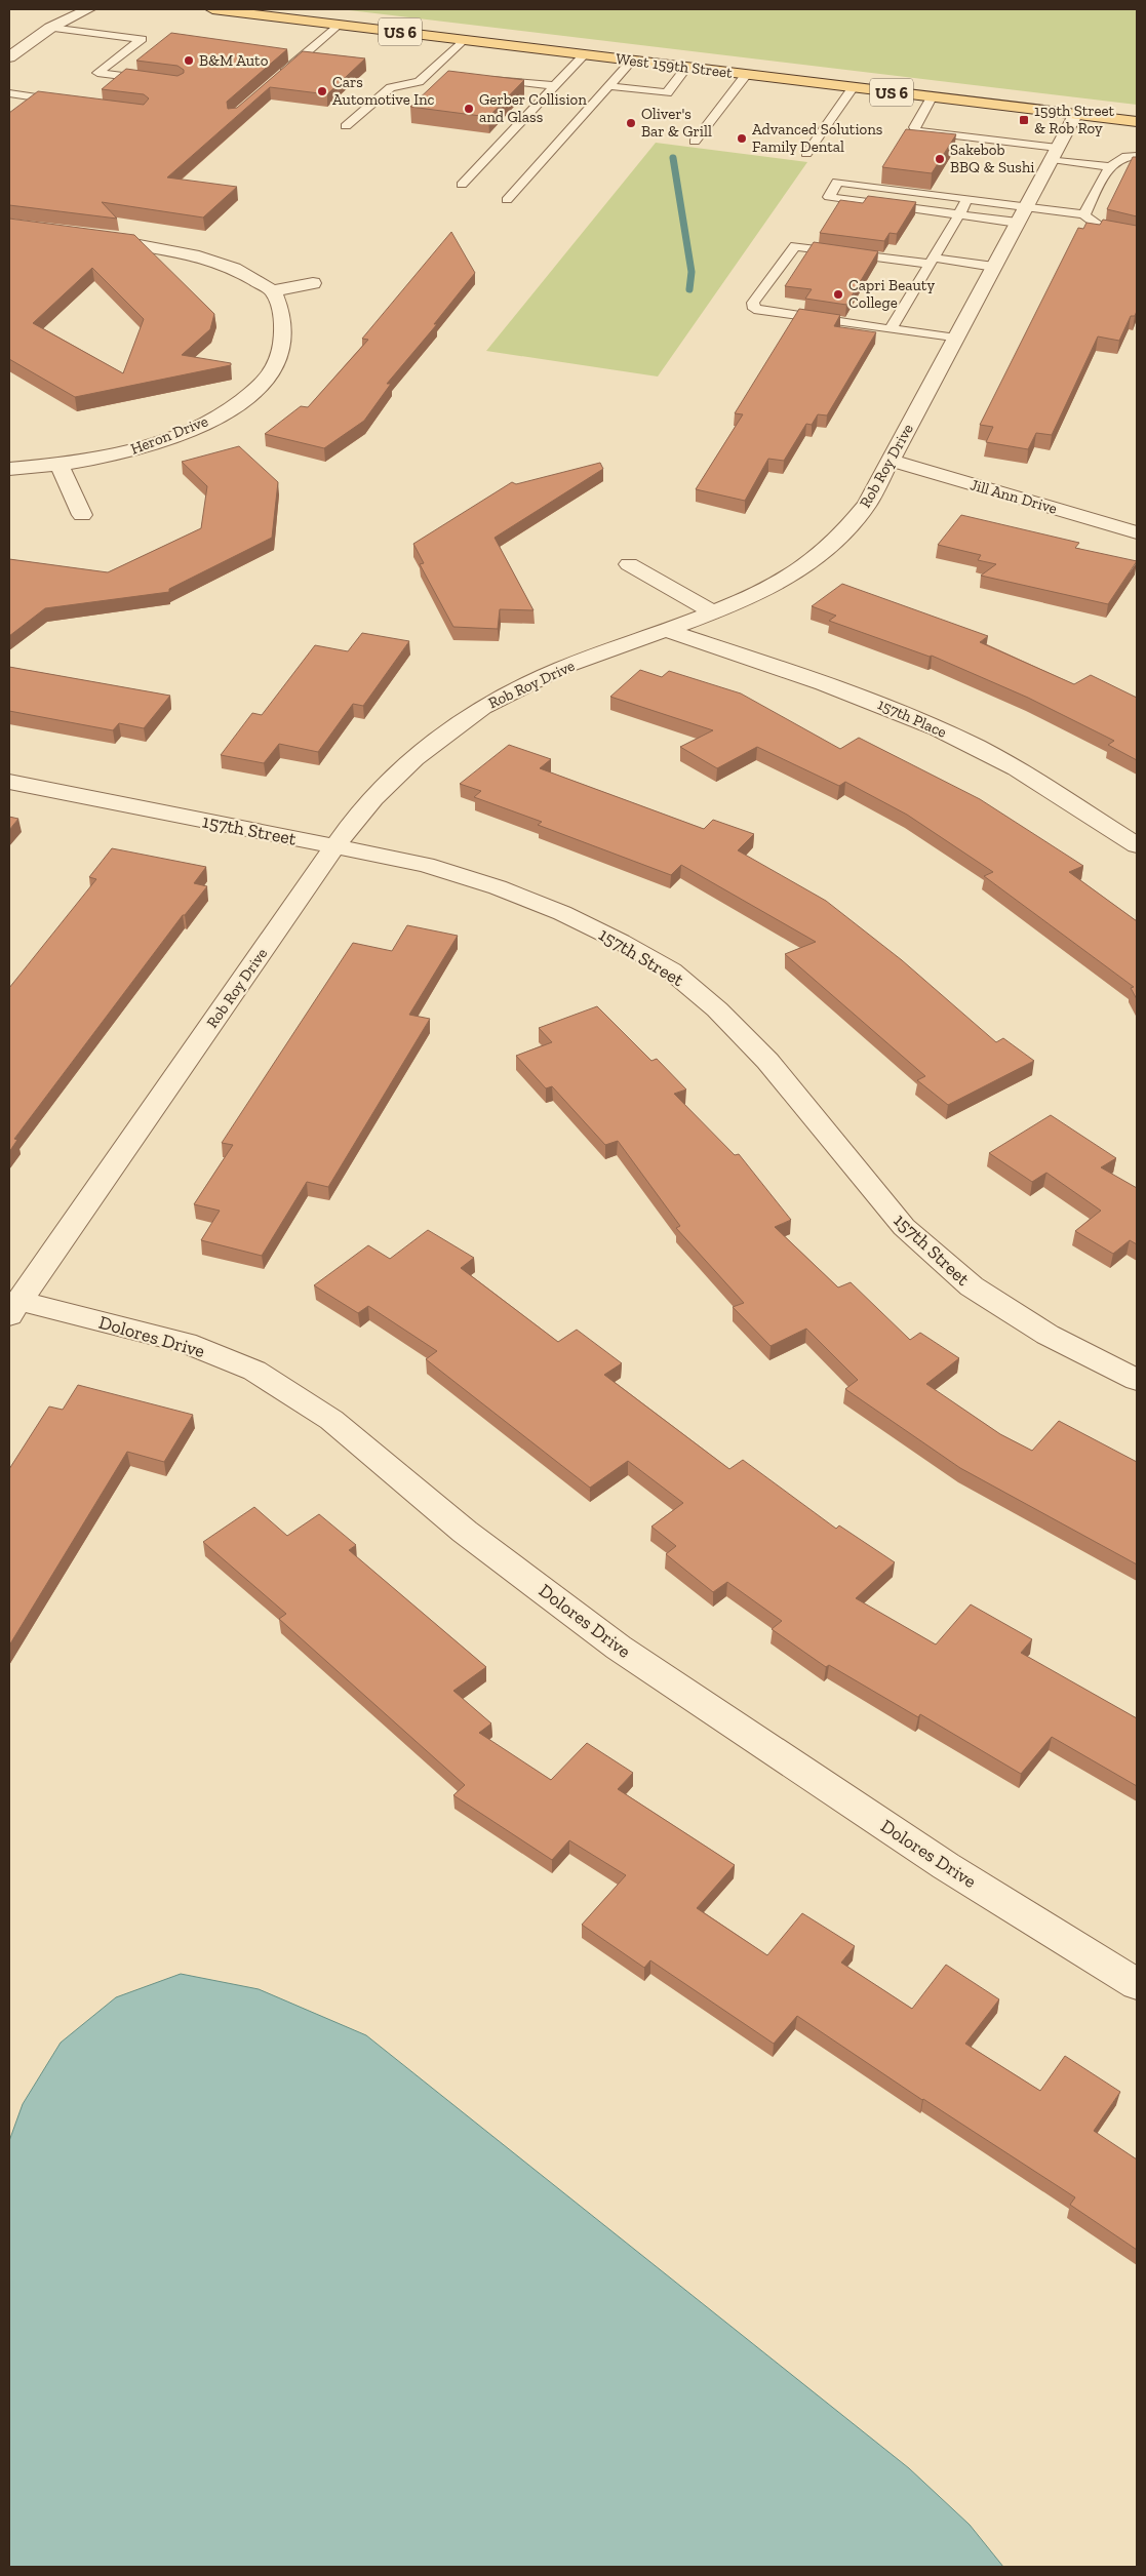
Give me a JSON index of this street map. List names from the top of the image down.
{
  "streets": {
    "main road": ["US 6", "West 159th Street"],
    "street": [
      "Heron Drive",
      "Rob Roy Drive",
      "Jill Ann Drive",
      "157th Place",
      "157th Street",
      "Dolores Drive"
    ]
  },
  "crossings": [
    ["West 159th Street", "Rob Roy Drive"],
    ["Rob Roy Drive", "Jill Ann Drive"],
    ["Rob Roy Drive", "157th Place"],
    ["Rob Roy Drive", "157th Street"],
    ["Rob Roy Drive", "Dolores Drive"]
  ],
  "places": {
    "other": [
      "B&M Auto",
      "Cars Automotive Inc",
      "Gerber Collision and Glass",
      "Oliver's Bar & Grill",
      "Advanced Solutions Family Dental",
      "Sakebob BBQ & Sushi",
      "Capri Beauty College"
    ],
    "transit": ["159th Street & Rob Roy"]
  }
}
